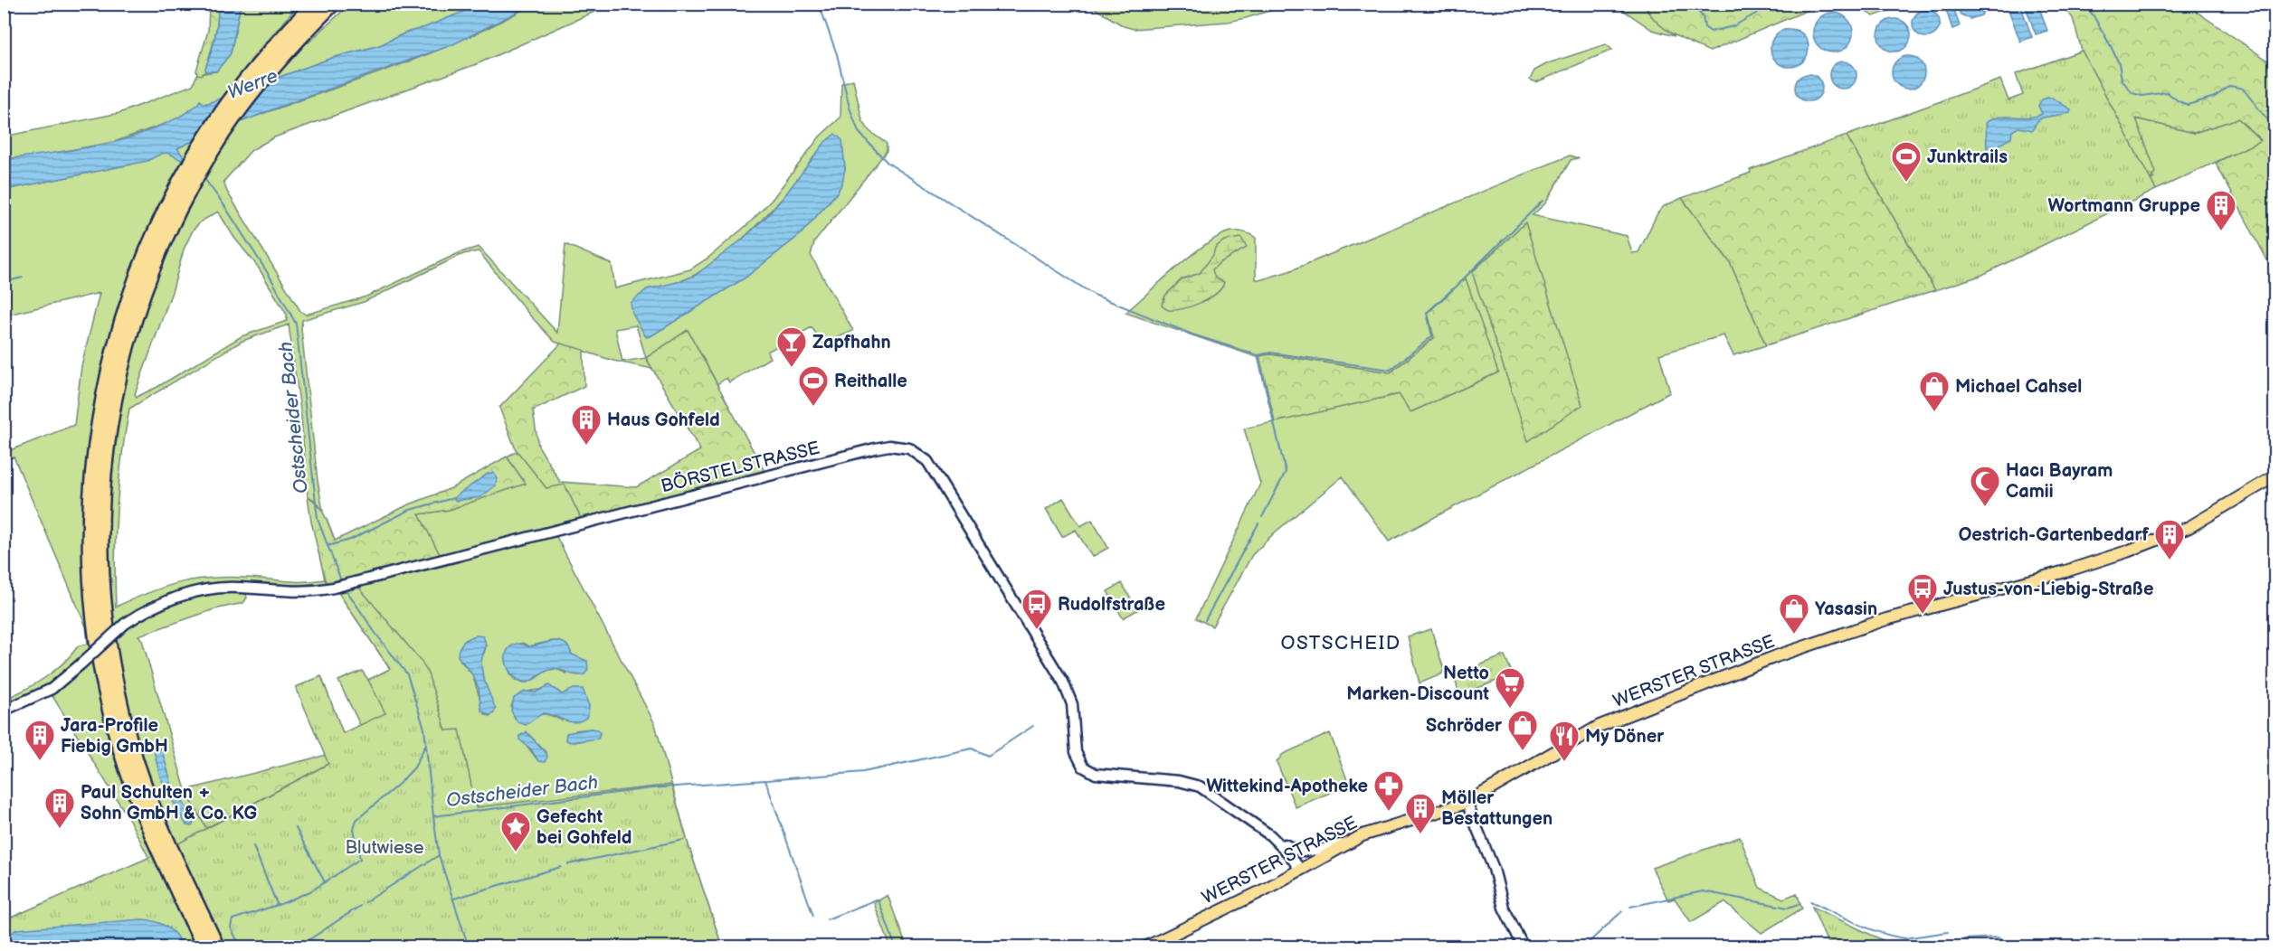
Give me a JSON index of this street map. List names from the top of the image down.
{
  "streets": {
    "main road": ["WERSTER STRASSE"],
    "street": ["BÖRSTELSTRASSE"]
  },
  "crossings": [
    ["BÖRSTELSTRASSE", "WERSTER STRASSE"]
  ],
  "districts": ["OSTSCHEID"],
  "water": ["Werre", "Ostscheider Bach"],
  "parks": ["Blutwiese"],
  "places": {
    "sports": ["Junktrails", "Reithalle"],
    "building": [
      "Wortmann Gruppe",
      "Haus Gohfeld",
      "Oestrich-Gartenbedarf",
      "Jara-Profile Fiebig GmbH",
      "Paul Schulten + Sohn GmbH & Co. KG",
      "Möller Bestattungen"
    ],
    "bar": ["Zapfhahn"],
    "shop": ["Michael Cahsel", "Yasasin", "Schröder"],
    "mosque": ["Hacı Bayram Camii"],
    "bus stop": ["Justus-von-Liebig-Straße", "Rudolfstraße"],
    "supermarket": ["Netto Marken-Discount"],
    "restaurant": ["My Döner"],
    "pharmacy": ["Wittekind-Apotheke"],
    "place": ["Gefecht bei Gohfeld"]
  }
}
